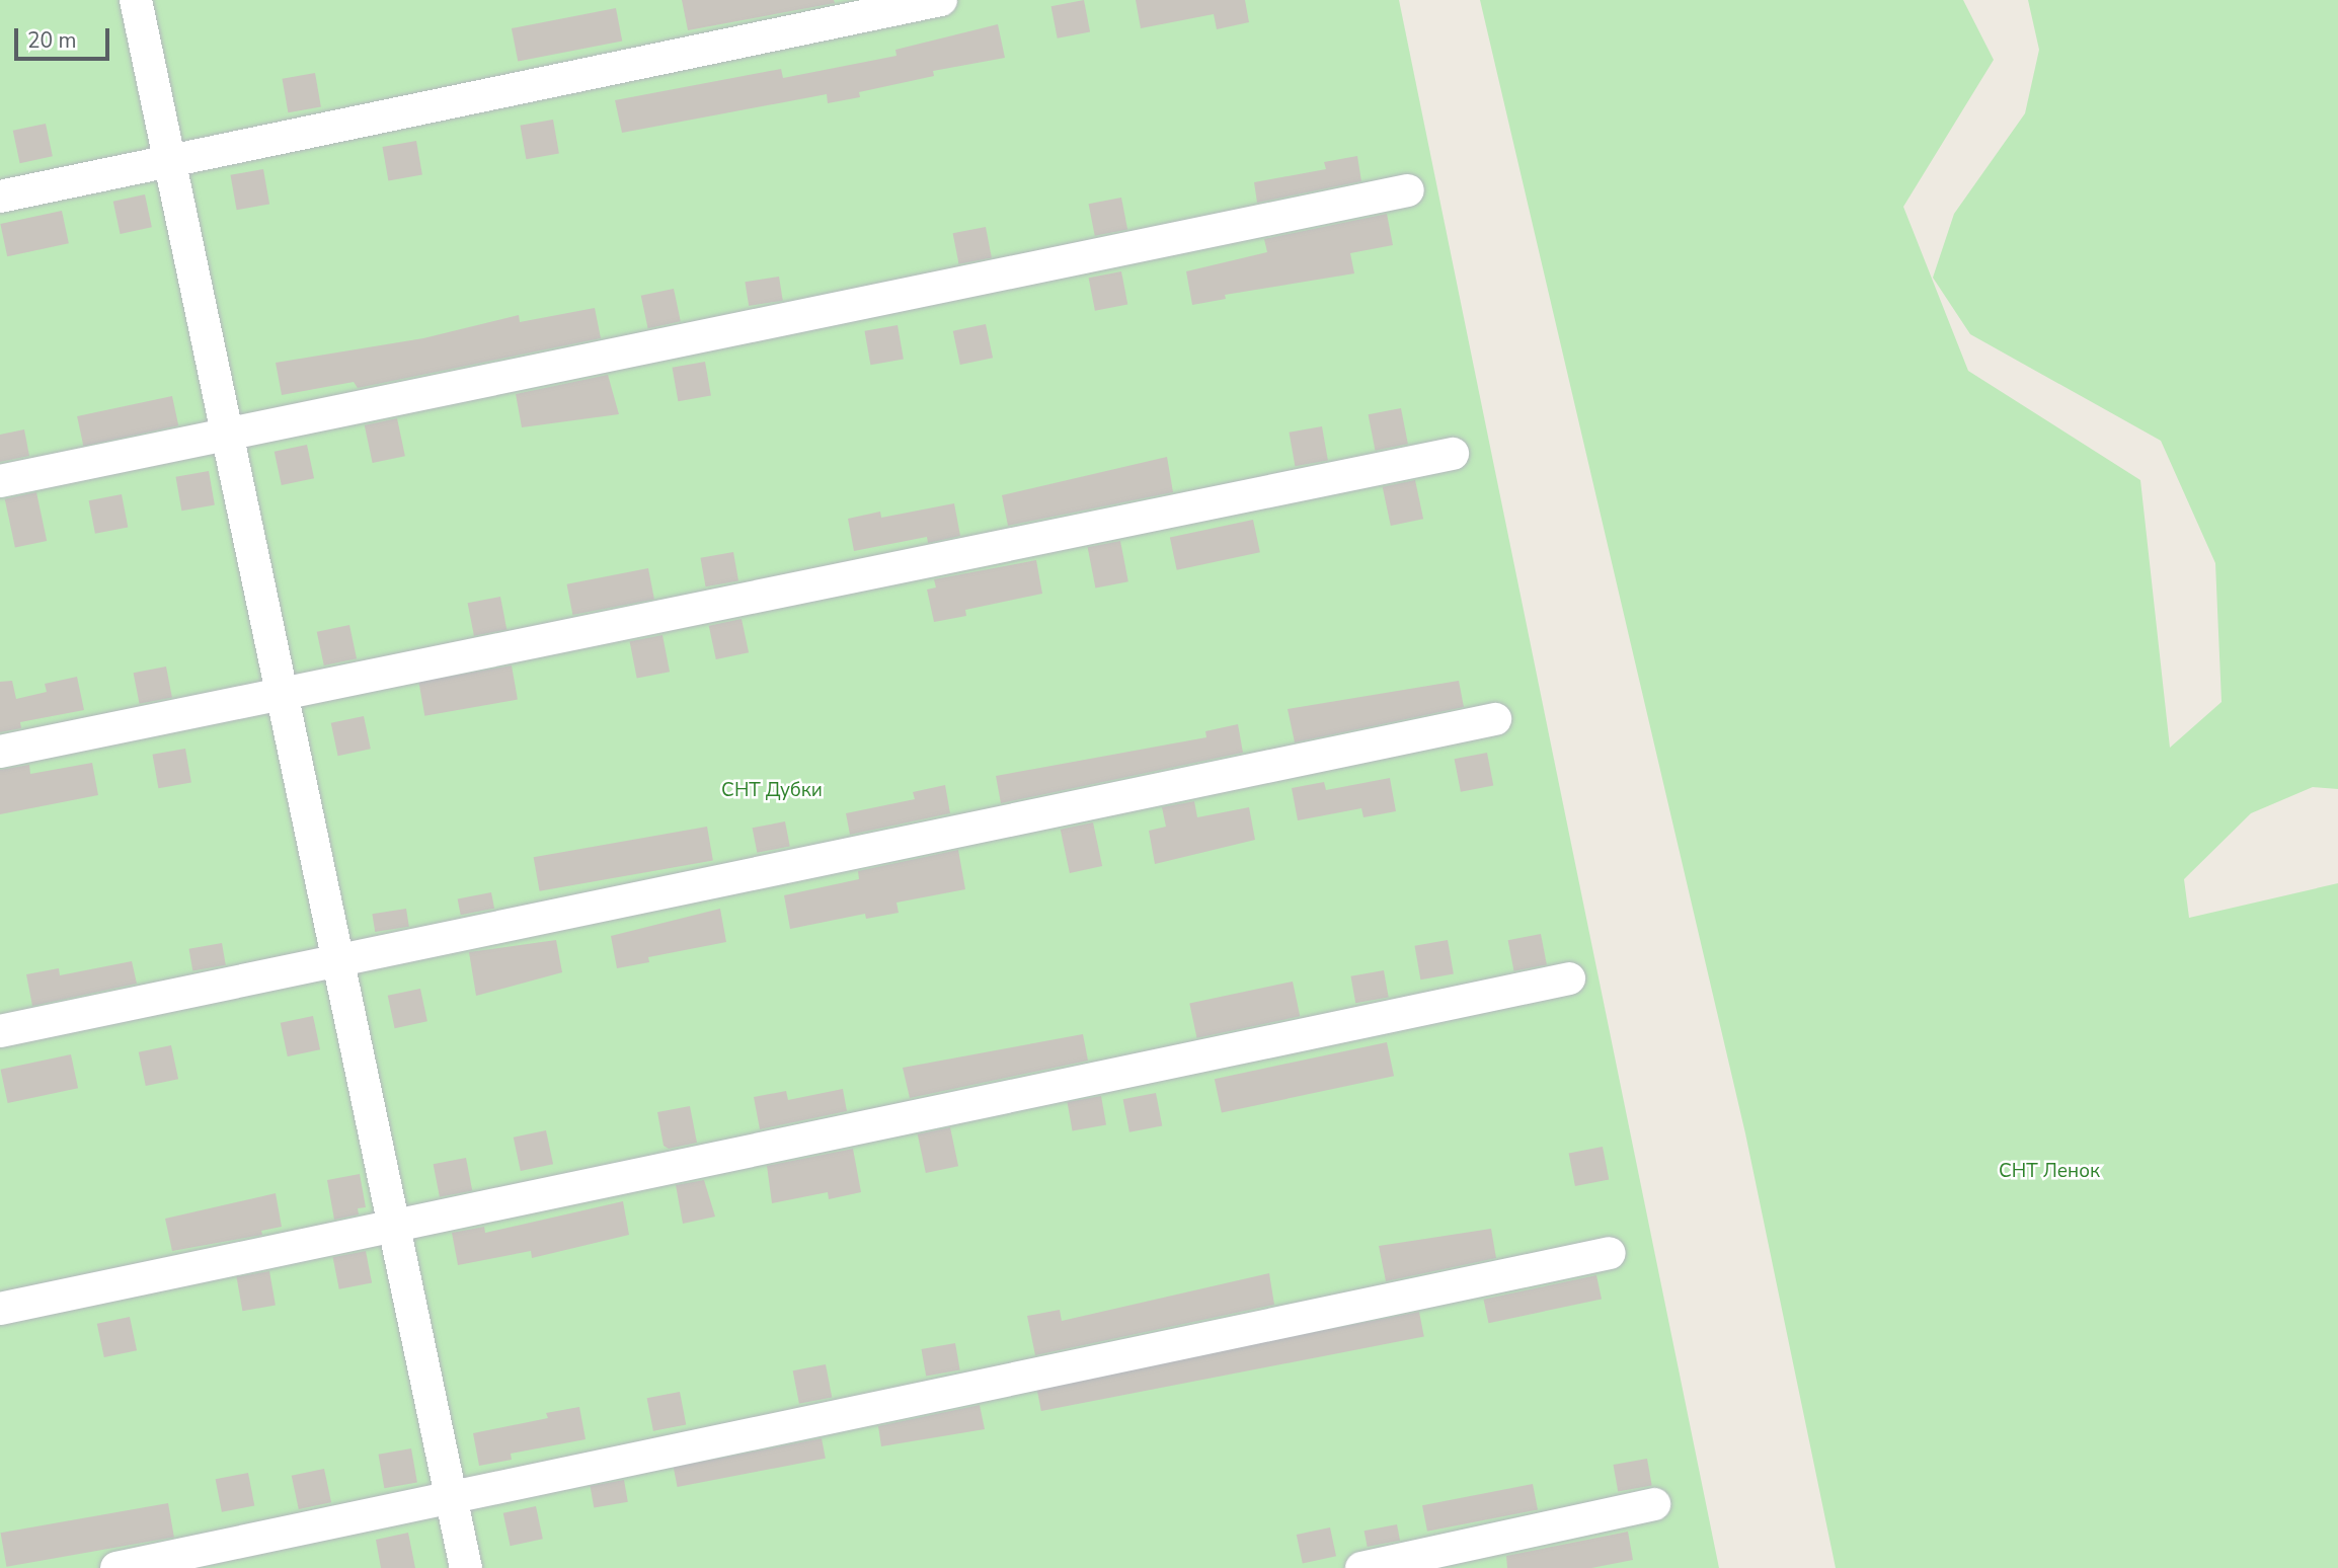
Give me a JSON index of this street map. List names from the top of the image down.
{
  "parks": ["СНТ Дубки", "СНТ Ленок"],
  "scale_bar": "20 m"
}
